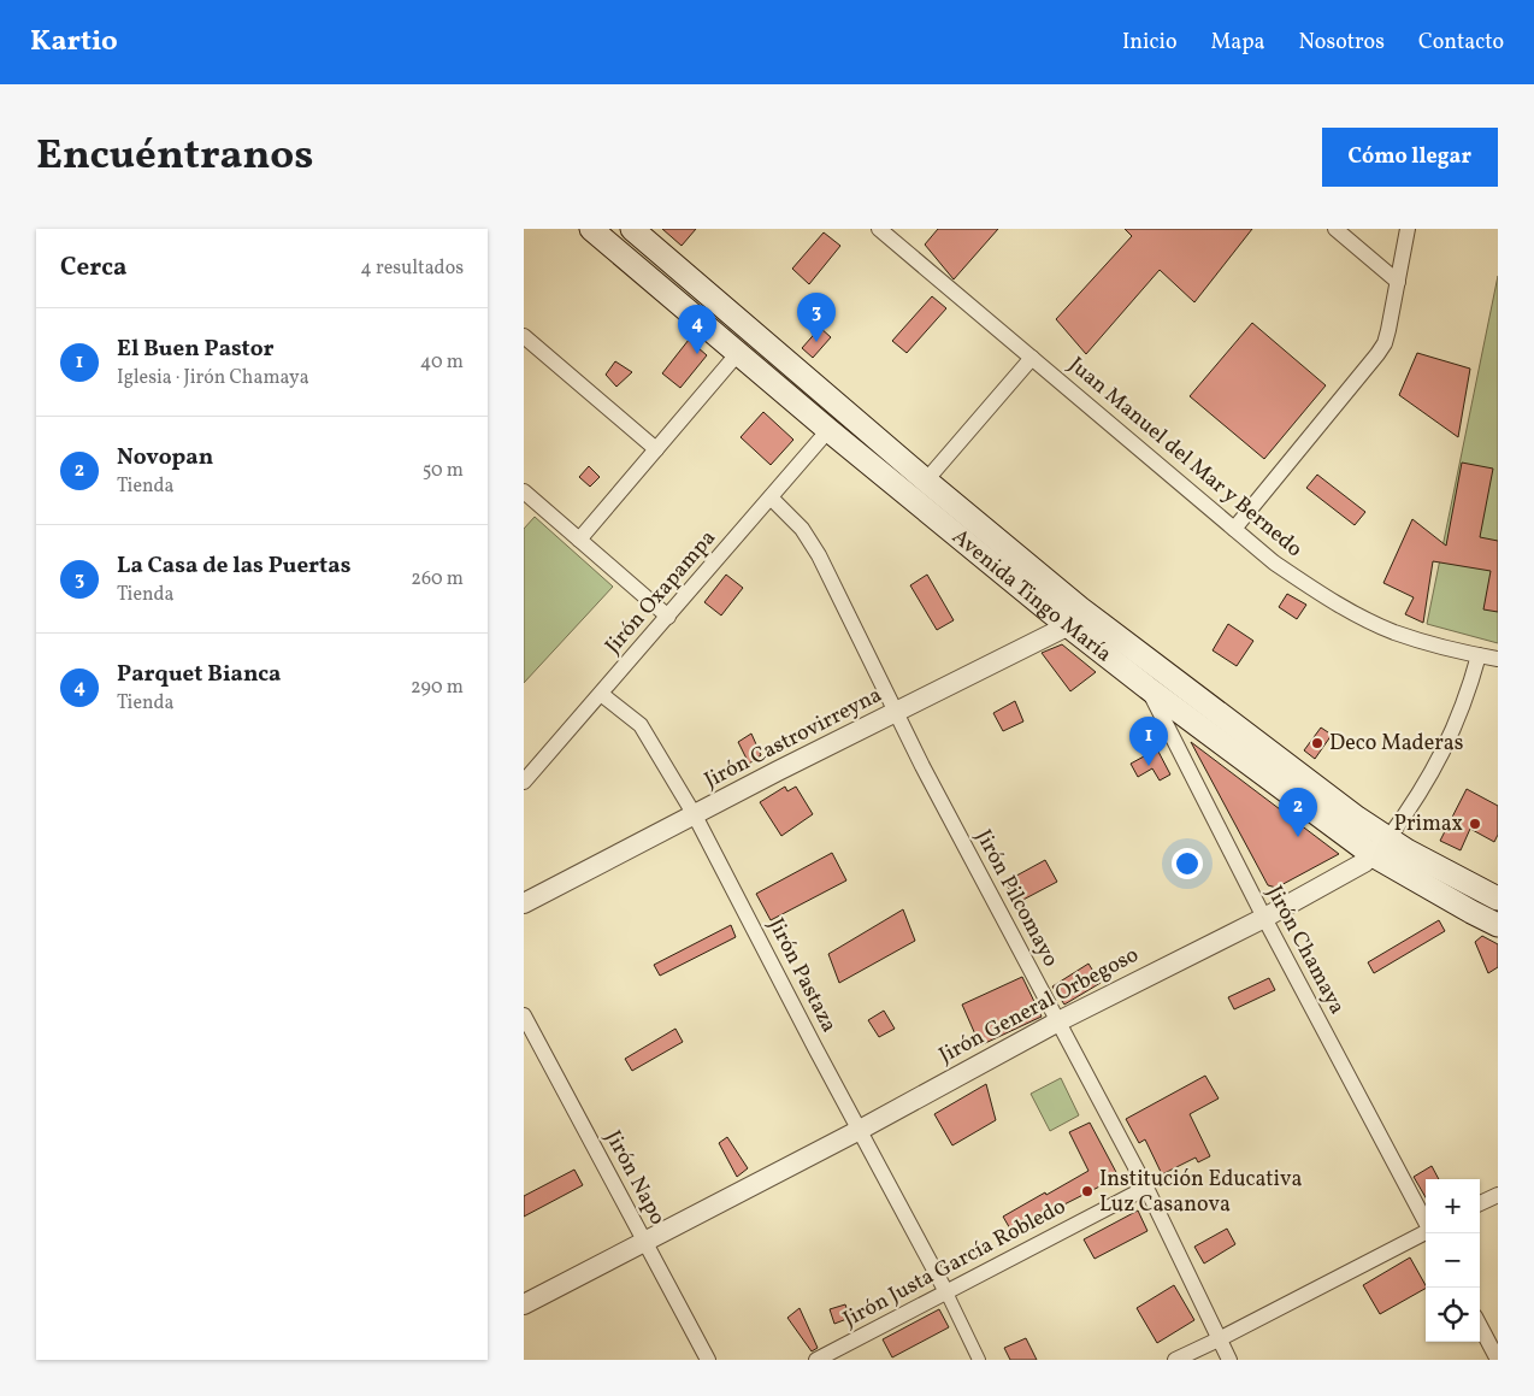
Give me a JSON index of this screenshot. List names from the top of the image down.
{
  "streets": {
    "main road": ["Avenida Tingo María"],
    "street": [
      "Juan Manuel del Mar y Bernedo",
      "Jirón Oxapampa",
      "Jirón Castrovirreyna",
      "Jirón Pilcomayo",
      "Jirón Chamaya",
      "Jirón Pastaza",
      "Jirón General Orbegoso",
      "Jirón Napo",
      "Jirón Justa García Robledo"
    ]
  },
  "crossings": [
    ["Juan Manuel del Mar y Bernedo", "Jirón General Orbegoso"],
    ["Jirón Oxapampa", "Avenida Tingo María"],
    ["Jirón Oxapampa", "Jirón Pilcomayo"],
    ["Jirón Oxapampa", "Jirón Pastaza"],
    ["Avenida Tingo María", "Jirón Castrovirreyna"],
    ["Avenida Tingo María", "Jirón Chamaya"],
    ["Avenida Tingo María", "Jirón General Orbegoso"],
    ["Jirón Castrovirreyna", "Jirón Pilcomayo"],
    ["Jirón Castrovirreyna", "Jirón Pastaza"],
    ["Jirón Pilcomayo", "Jirón General Orbegoso"],
    ["Jirón Pilcomayo", "Jirón Justa García Robledo"],
    ["Jirón Chamaya", "Jirón General Orbegoso"],
    ["Jirón Pastaza", "Jirón General Orbegoso"],
    ["Jirón Pastaza", "Jirón Justa García Robledo"],
    ["Jirón General Orbegoso", "Jirón Napo"]
  ],
  "places": ["Deco Maderas", "Primax", "Institución Educativa Luz Casanova"],
  "page": {
    "header": "Kartio",
    "nav": [
      "Inicio",
      "Mapa",
      "Nosotros",
      "Contacto"
    ],
    "title": "Encuéntranos",
    "buttons": "Cómo llegar",
    "heading": ["Cerca", "4 resultados"],
    "pins": [
      "3",
      "4",
      "1",
      "2"
    ],
    "list": [
      {
        "mark": "1",
        "name": "El Buen Pastor",
        "note": "Iglesia · Jirón Chamaya",
        "value": "40 m"
      },
      {
        "mark": "2",
        "name": "Novopan",
        "note": "Tienda",
        "value": "50 m"
      },
      {
        "mark": "3",
        "name": "La Casa de las Puertas",
        "note": "Tienda",
        "value": "260 m"
      },
      {
        "mark": "4",
        "name": "Parquet Bianca",
        "note": "Tienda",
        "value": "290 m"
      }
    ],
    "map_buttons": ["+", "−"]
  }
}
